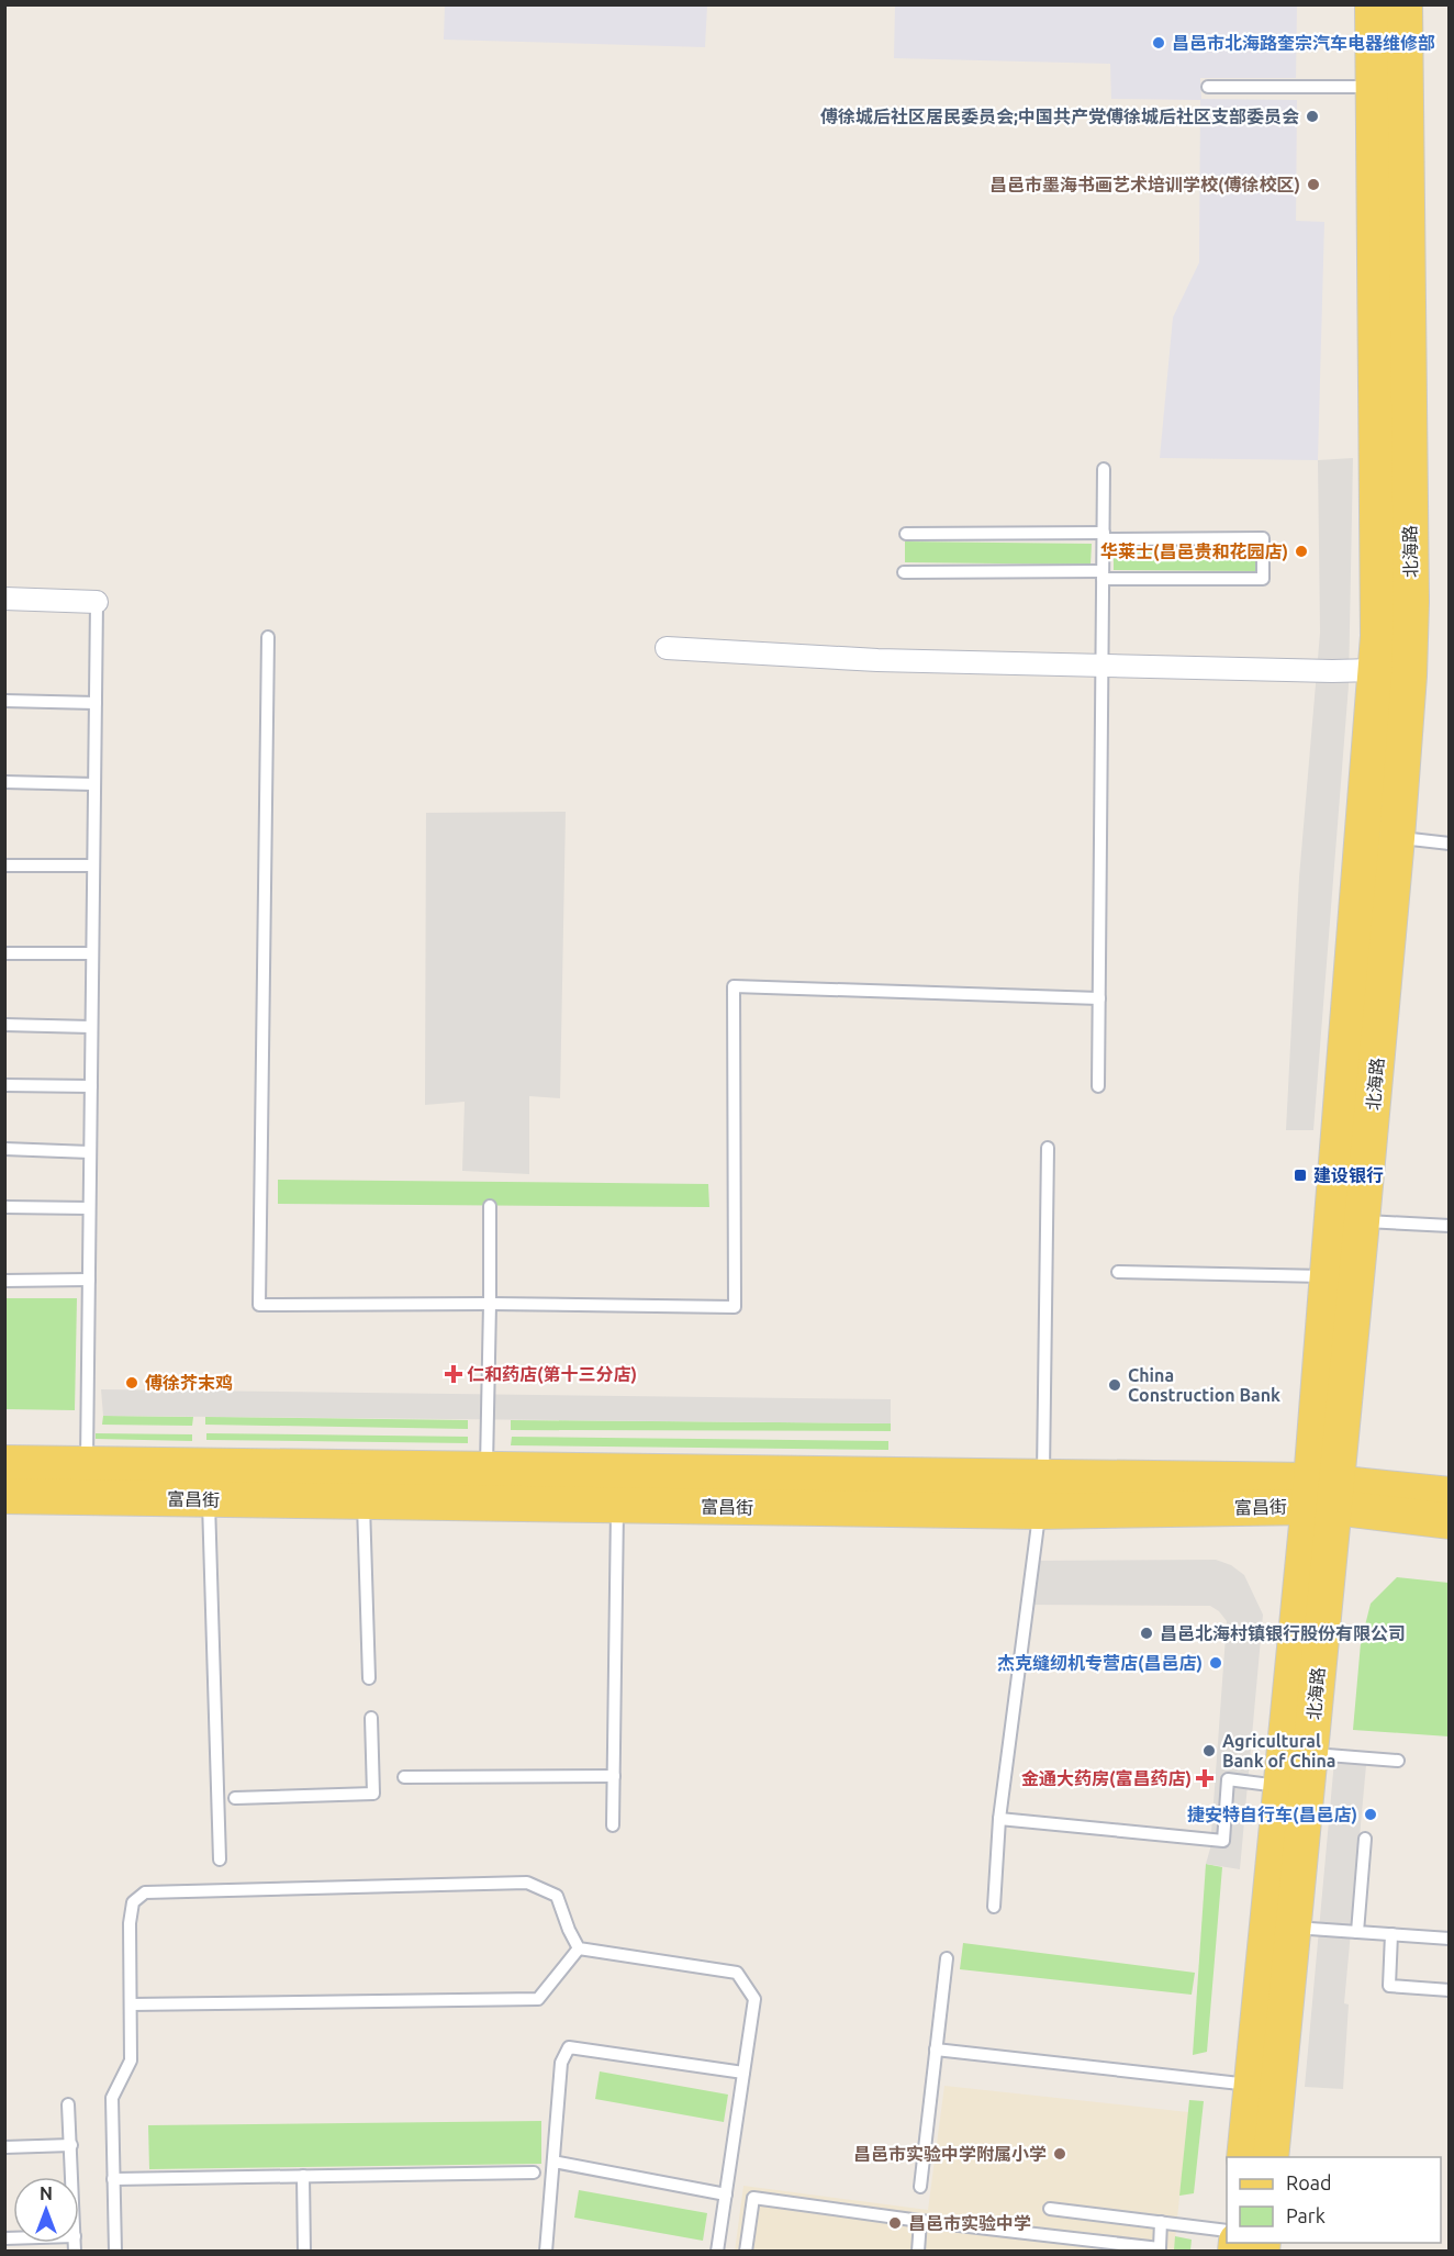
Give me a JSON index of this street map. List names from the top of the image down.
{
  "streets": {
    "main road": ["北海路", "富昌街"]
  },
  "crossings": [
    ["北海路", "富昌街"]
  ],
  "places": {
    "other": [
      "昌邑市北海路奎宗汽车电器维修部",
      "傅徐城后社区居民委员会;中国共产党傅徐城后社区支部委员会",
      "昌邑市墨海书画艺术培训学校(傅徐校区)",
      "华莱士(昌邑贵和花园店)",
      "傅徐芥末鸡",
      "China Construction Bank",
      "昌邑北海村镇银行股份有限公司",
      "杰克缝纫机专营店(昌邑店)",
      "Agricultural Bank of China",
      "捷安特自行车(昌邑店)",
      "昌邑市实验中学附属小学",
      "昌邑市实验中学"
    ],
    "transit": ["建设银行"],
    "health": ["仁和药店(第十三分店)", "金通大药房(富昌药店)"]
  },
  "legend": ["Road", "Park"],
  "north": "top"
}
